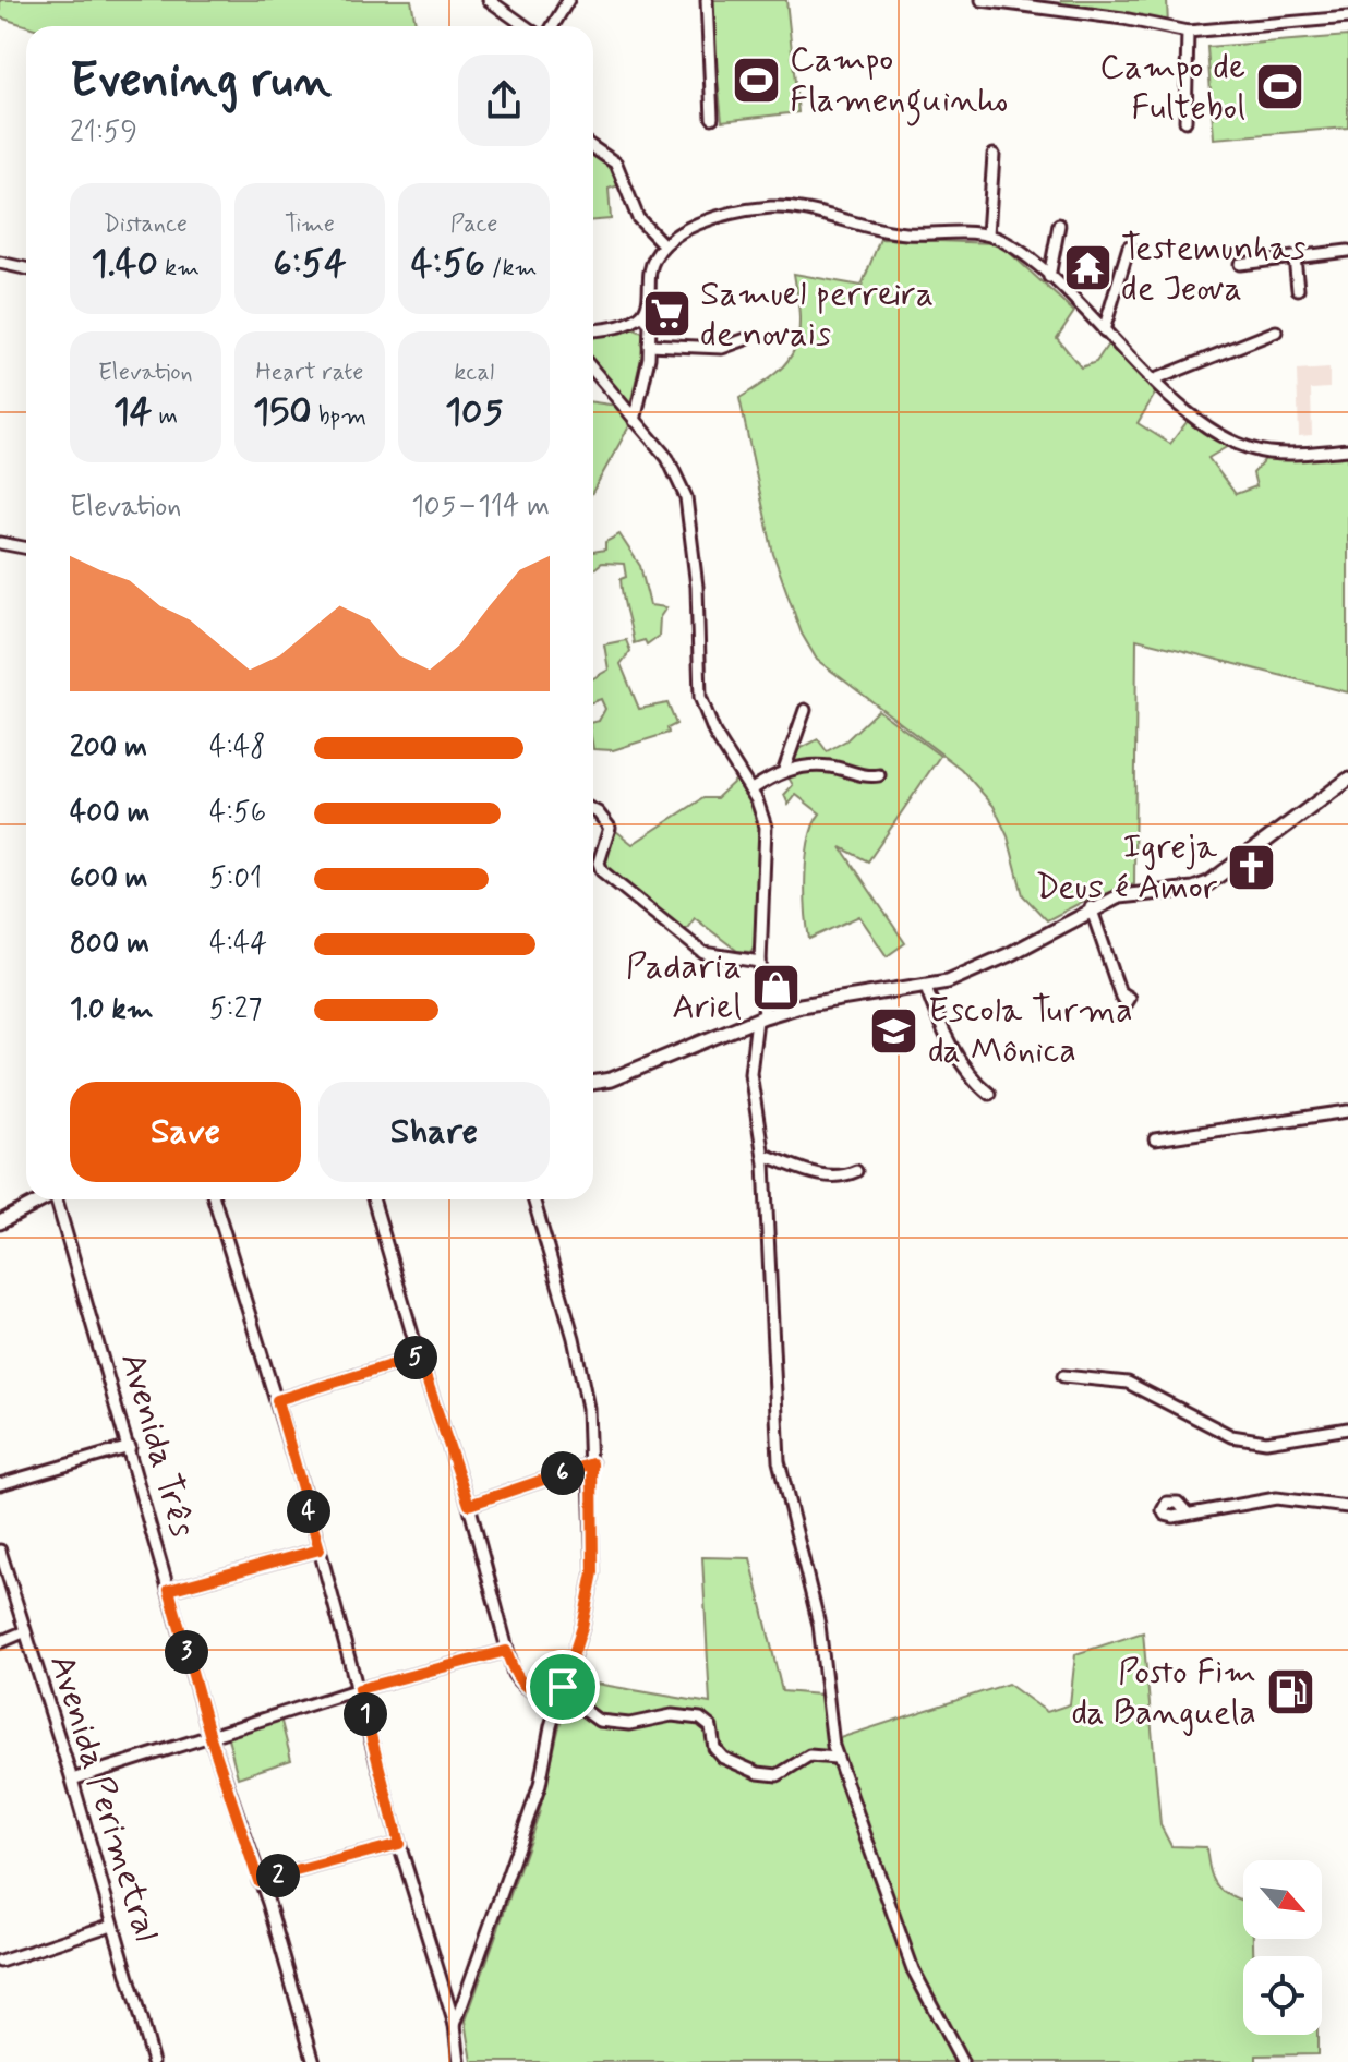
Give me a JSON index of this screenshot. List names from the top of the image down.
{
  "streets": {
    "street": ["Avenida Três", "Avenida Perimetral"]
  },
  "places": {
    "sports": ["Campo Flamenguinho", "Campo de Fultebol"],
    "temple": ["Testemunhas de Jeova"],
    "supermarket": ["Samuel perreira de novais"],
    "church": ["Igreja Deus é Amor"],
    "shop": ["Padaria Ariel"],
    "school or university": ["Escola Turma da Mônica"],
    "fuel station": ["Posto Fim da Banguela"]
  },
  "north": "bottom right",
  "page": {
    "heading": ["Evening run", "21:59"],
    "stats": [
      ["Distance", "1.40 km"],
      ["Time", "6:54"],
      ["Pace", "4:56 /km"],
      ["Elevation", "14 m"],
      ["Heart rate", "150 bpm"],
      ["kcal", "105"]
    ],
    "chart": ["Elevation", "105–114 m"],
    "list": [
      {
        "name": "200 m",
        "note": "4:48"
      },
      {
        "name": "400 m",
        "note": "4:56"
      },
      {
        "name": "600 m",
        "note": "5:01"
      },
      {
        "name": "800 m",
        "note": "4:44"
      },
      {
        "name": "1.0 km",
        "note": "5:27"
      }
    ],
    "buttons": ["Save", "Share"],
    "pins": [
      "5",
      "6",
      "4",
      "3",
      "1",
      "2"
    ]
  }
}
